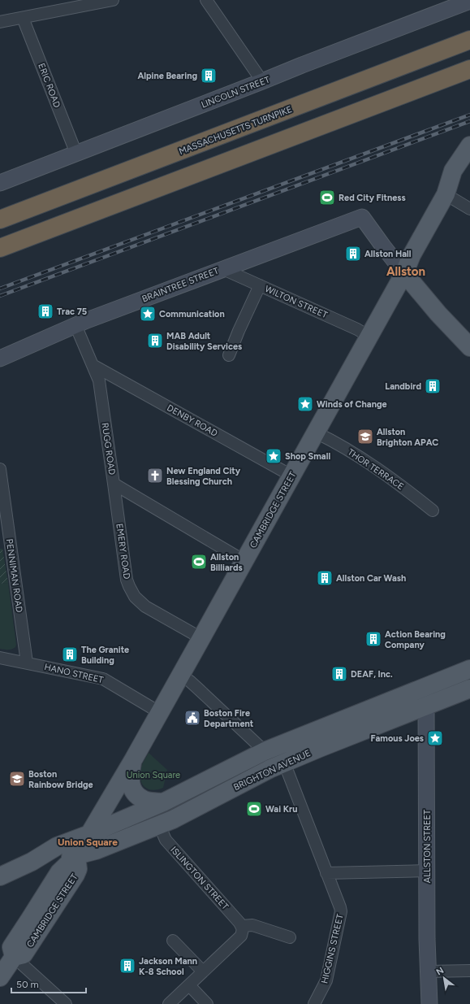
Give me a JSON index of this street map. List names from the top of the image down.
{
  "streets": {
    "highway": ["MASSACHUSETTS TURNPIKE"],
    "main road": ["CAMBRIDGE STREET", "BRIGHTON AVENUE"],
    "street": [
      "ERIC ROAD",
      "LINCOLN STREET",
      "BRAINTREE STREET",
      "WILTON STREET",
      "DENBY ROAD",
      "RUGG ROAD",
      "THOR TERRACE",
      "EMERY ROAD",
      "PENNIMAN ROAD",
      "HANO STREET",
      "ALLSTON STREET",
      "ISLINGTON STREET",
      "HIGGINS STREET"
    ]
  },
  "crossings": [
    ["ERIC ROAD", "LINCOLN STREET"],
    ["BRAINTREE STREET", "WILTON STREET"],
    ["BRAINTREE STREET", "RUGG ROAD"],
    ["BRAINTREE STREET", "CAMBRIDGE STREET"],
    ["WILTON STREET", "CAMBRIDGE STREET"],
    ["DENBY ROAD", "RUGG ROAD"],
    ["DENBY ROAD", "CAMBRIDGE STREET"],
    ["RUGG ROAD", "CAMBRIDGE STREET"],
    ["RUGG ROAD", "EMERY ROAD"],
    ["THOR TERRACE", "CAMBRIDGE STREET"],
    ["CAMBRIDGE STREET", "EMERY ROAD"],
    ["CAMBRIDGE STREET", "HANO STREET"],
    ["CAMBRIDGE STREET", "BRIGHTON AVENUE"],
    ["PENNIMAN ROAD", "HANO STREET"],
    ["BRIGHTON AVENUE", "ALLSTON STREET"],
    ["BRIGHTON AVENUE", "ISLINGTON STREET"],
    ["BRIGHTON AVENUE", "HIGGINS STREET"]
  ],
  "districts": ["Allston", "Union Square"],
  "parks": ["Union Square"],
  "places": {
    "building": [
      "Alpine Bearing",
      "Allston Hall",
      "Trac 75",
      "MAB Adult Disability Services",
      "Landbird",
      "Allston Car Wash",
      "Action Bearing Company",
      "The Granite Building",
      "DEAF, Inc.",
      "Jackson Mann K-8 School"
    ],
    "sports": ["Red City Fitness", "Allston Billiards", "Wai Kru"],
    "place": [
      "Communication",
      "Winds of Change",
      "Shop Small",
      "Famous Joes"
    ],
    "school or university": ["Allston Brighton APAC", "Boston Rainbow Bridge"],
    "church": ["New England City Blessing Church"],
    "public building": ["Boston Fire Department"]
  },
  "scale_bar": "50 m",
  "north": "top left"
}
